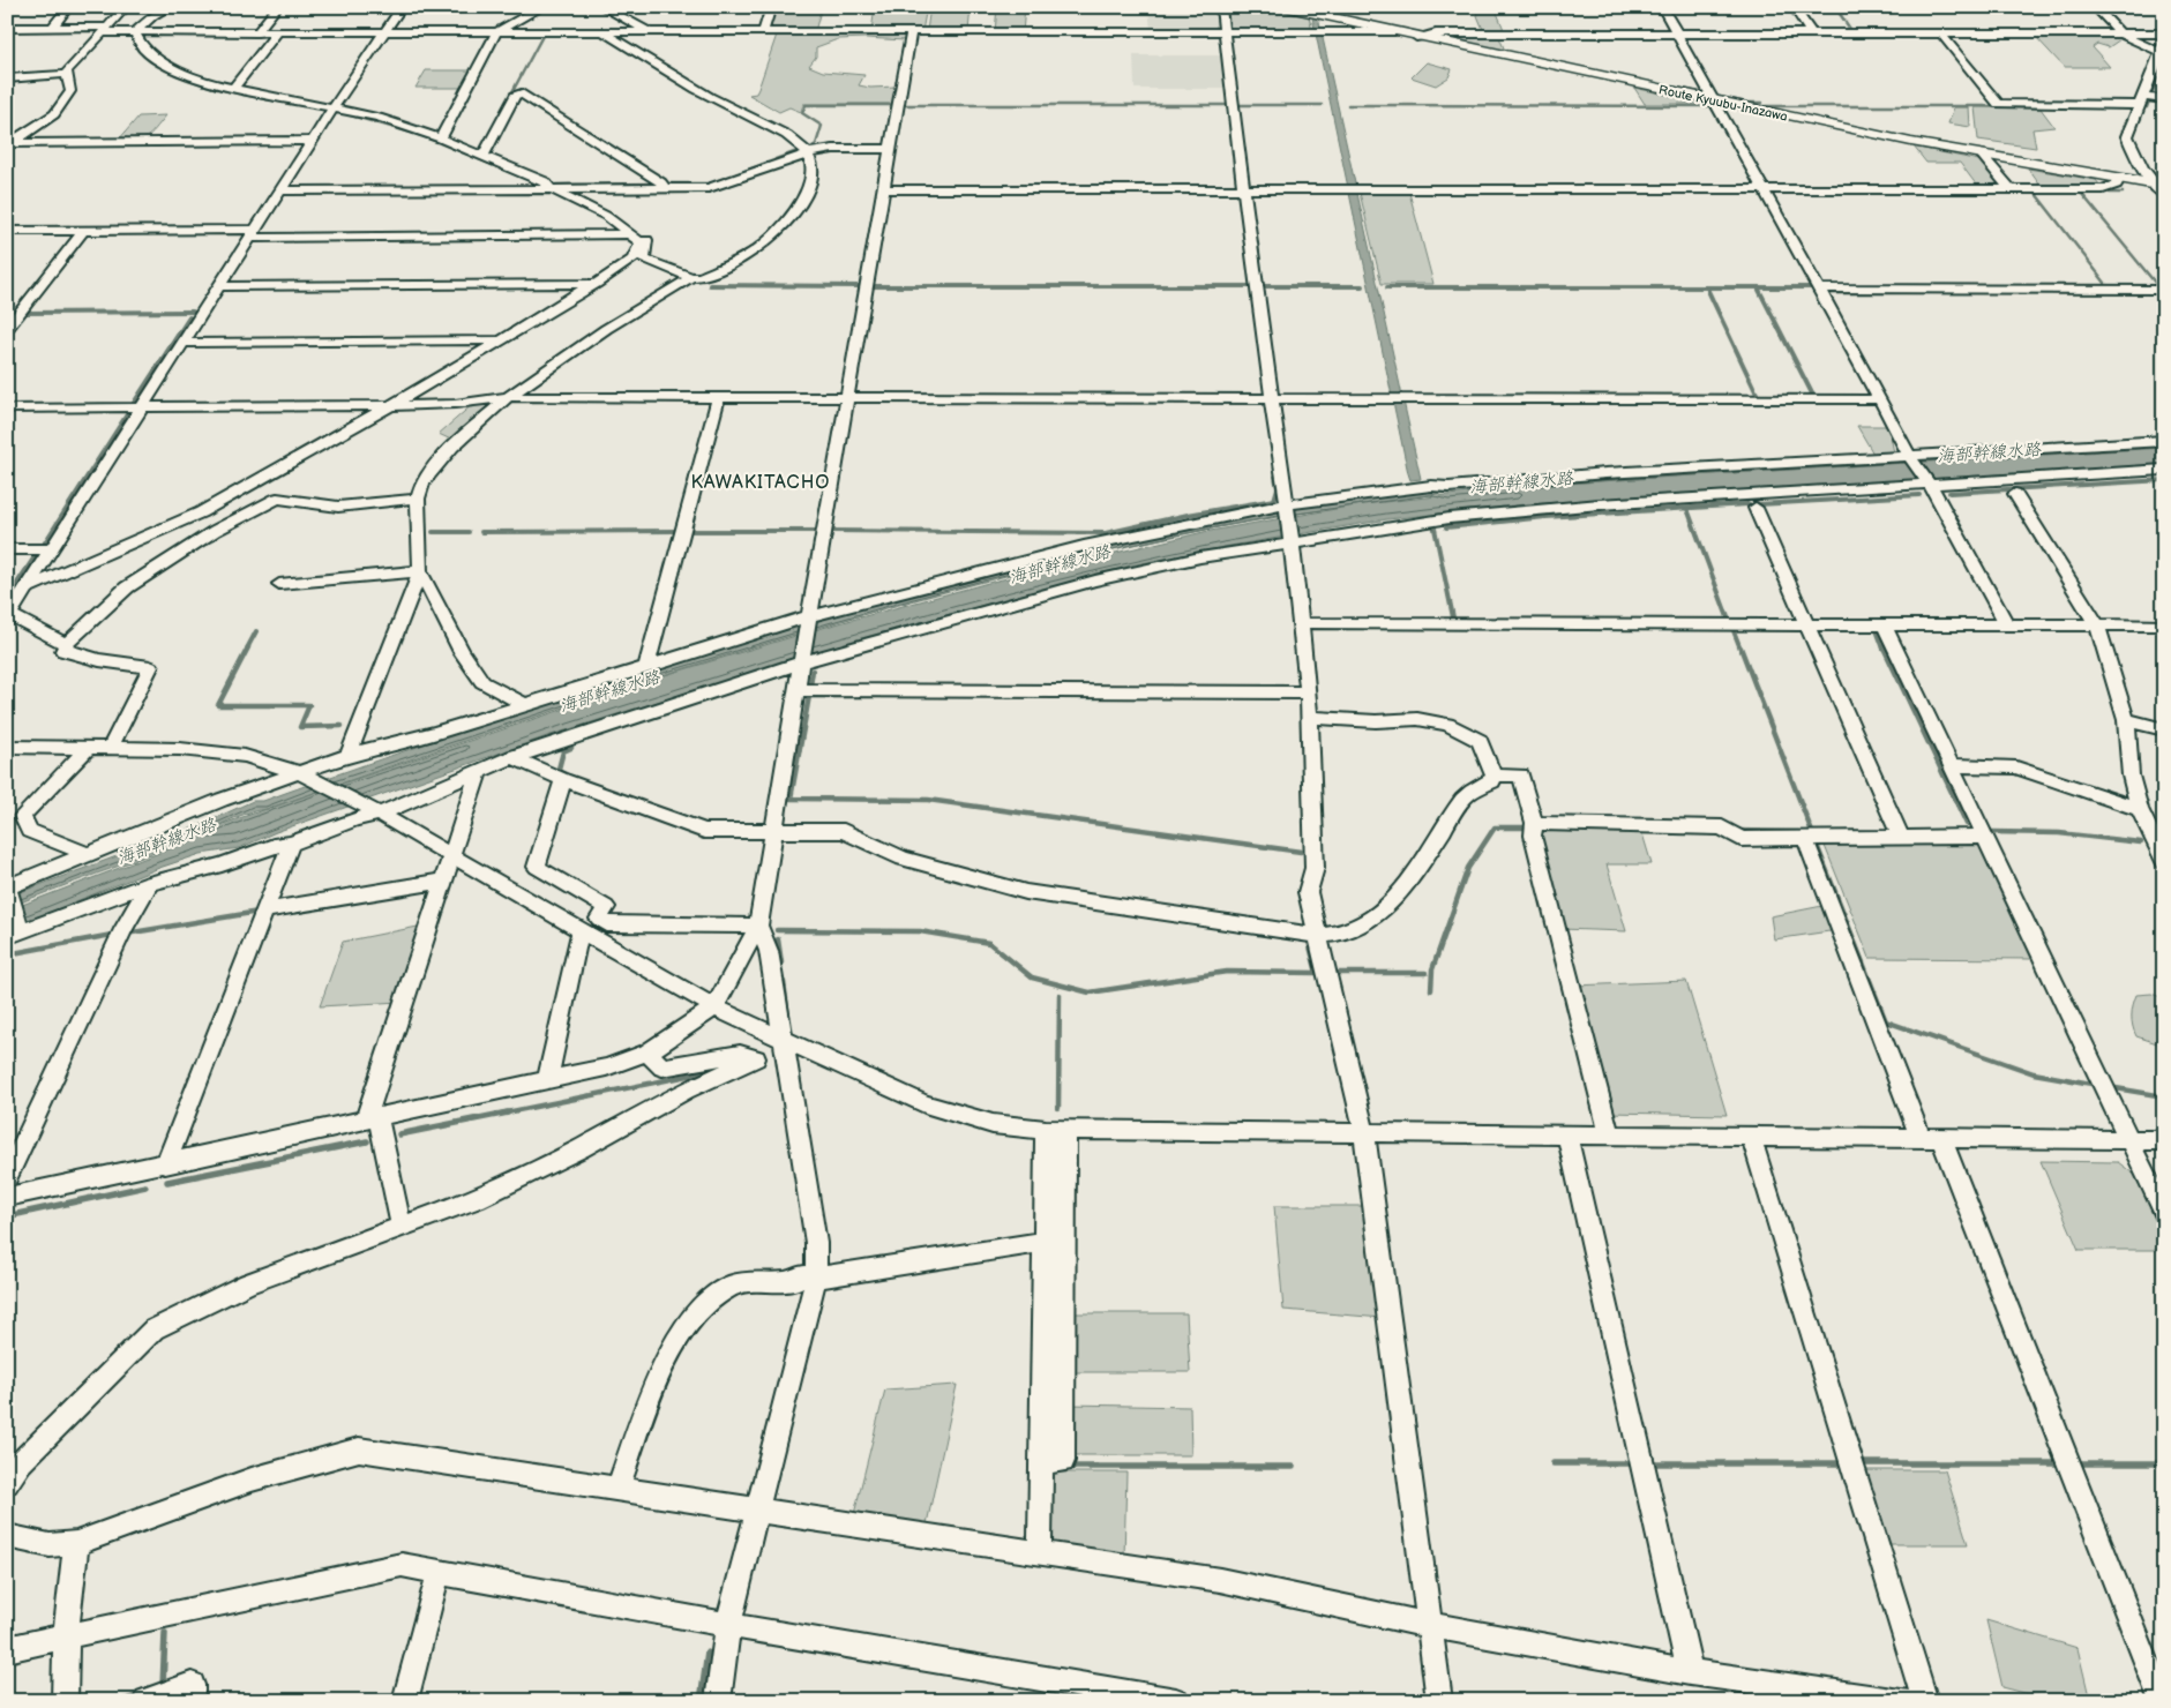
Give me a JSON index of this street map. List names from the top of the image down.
{
  "streets": {
    "main road": ["Route Kyuubu-Inazawa"]
  },
  "districts": ["KAWAKITACHO"],
  "water": ["海部幹線水路"]
}
